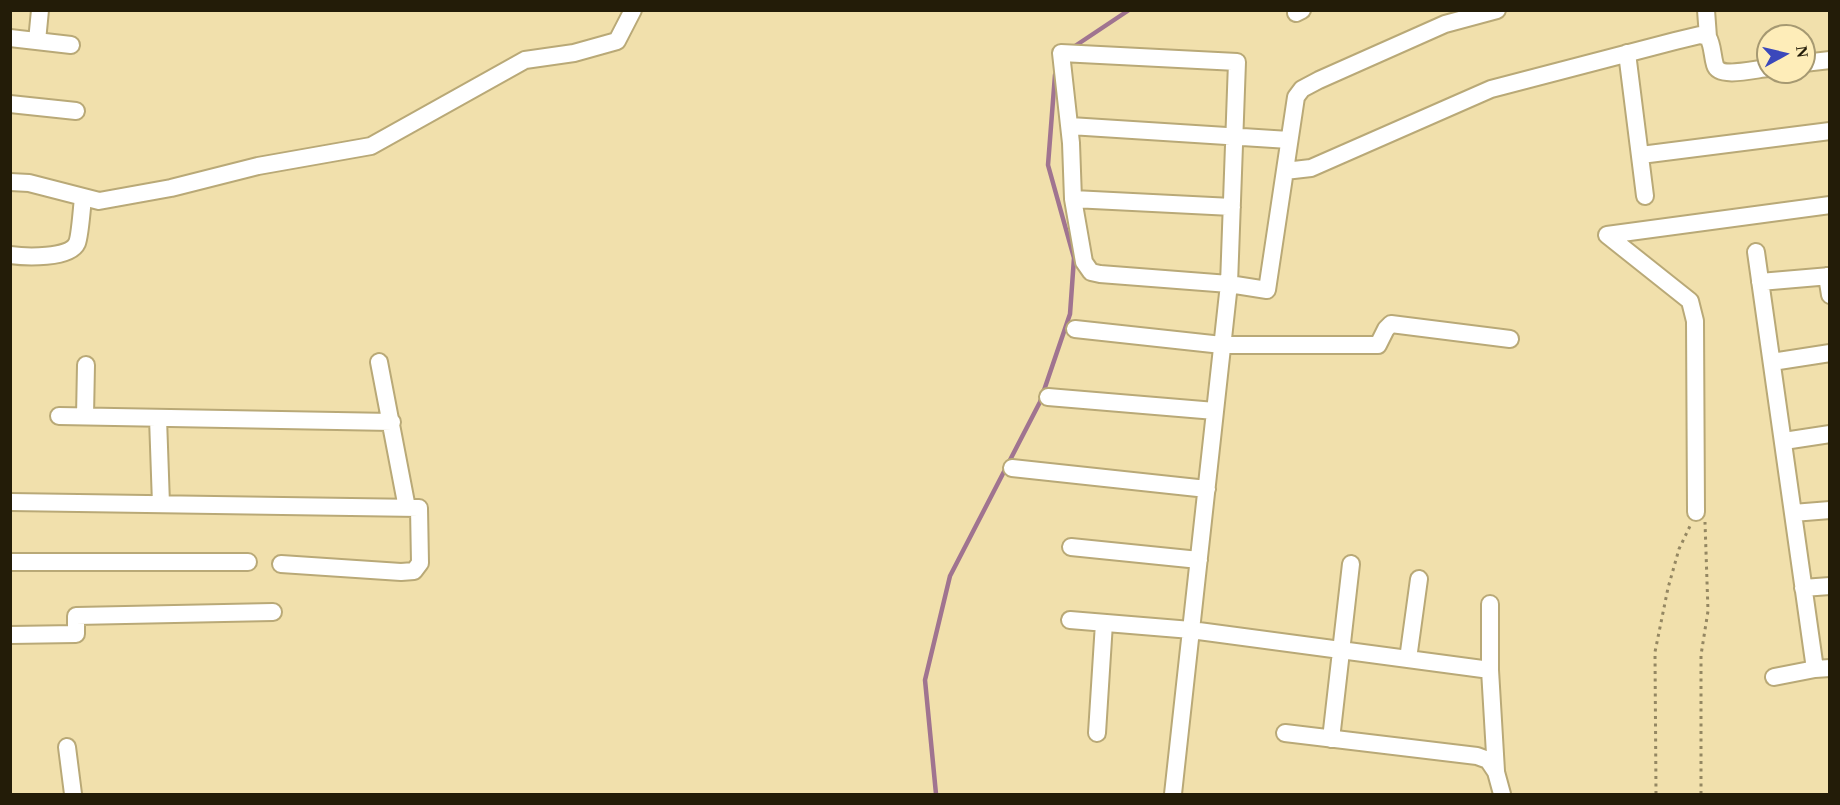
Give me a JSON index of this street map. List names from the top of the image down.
{
  "north": "right"
}
